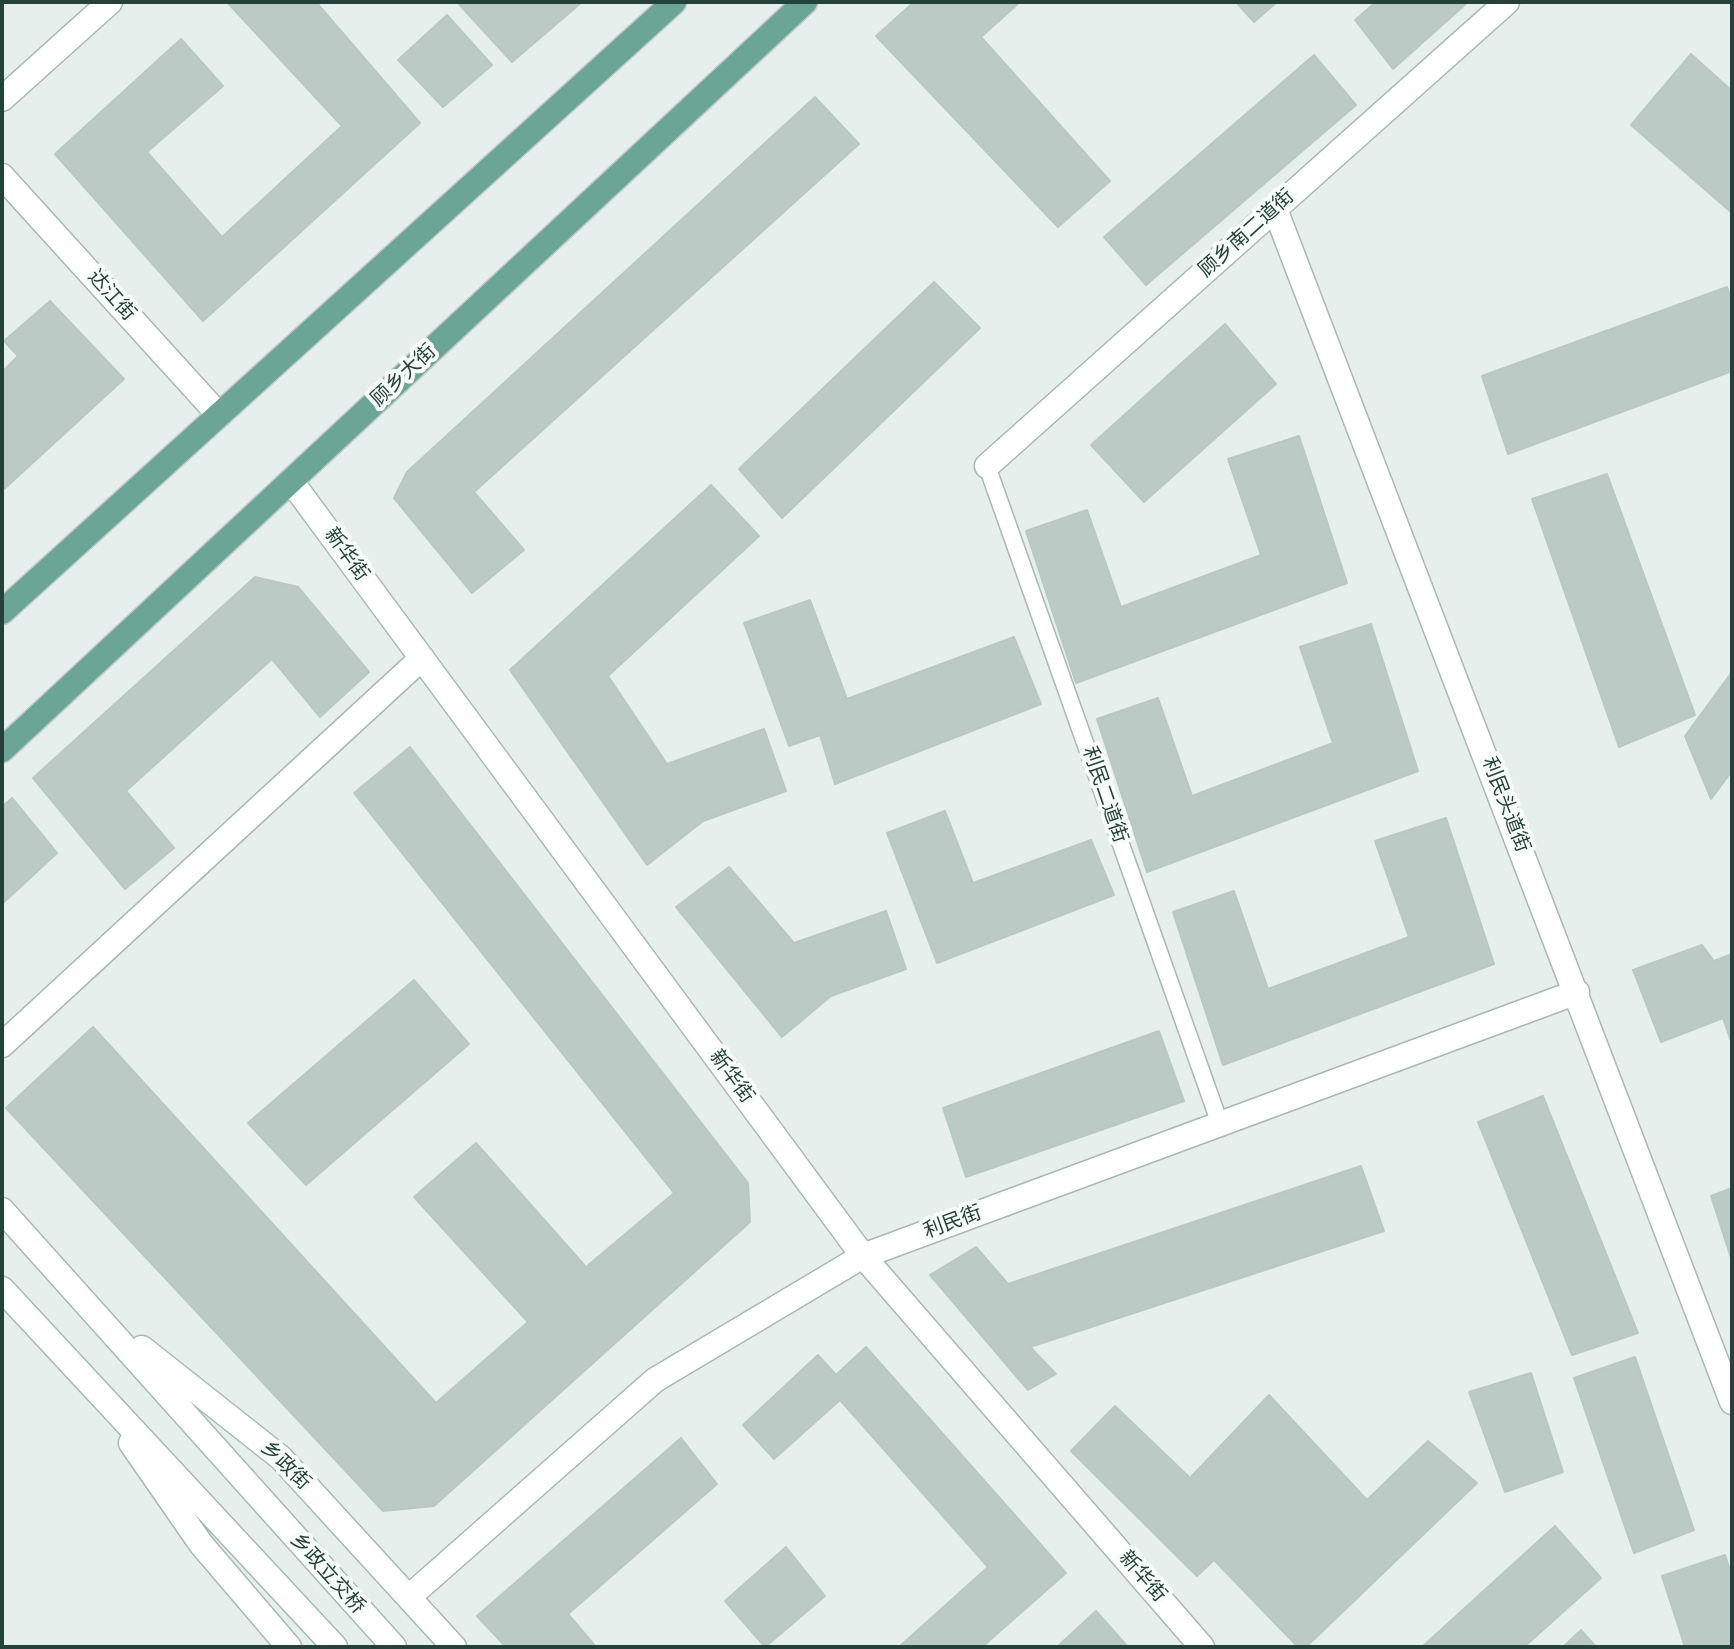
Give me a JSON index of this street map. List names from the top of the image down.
{
  "streets": {
    "main road": ["顾乡大街"],
    "street": [
      "顾乡南二道街",
      "达江街",
      "新华街",
      "利民头道街",
      "利民街",
      "乡政街",
      "乡政立交桥"
    ],
    "lane": ["利民二道街"]
  },
  "crossings": [
    ["顾乡南二道街", "利民二道街"],
    ["顾乡南二道街", "利民头道街"],
    ["顾乡大街", "新华街"],
    ["新华街", "利民街"],
    ["利民二道街", "利民街"],
    ["利民头道街", "利民街"],
    ["利民街", "乡政街"],
    ["乡政街", "乡政立交桥"]
  ]
}
